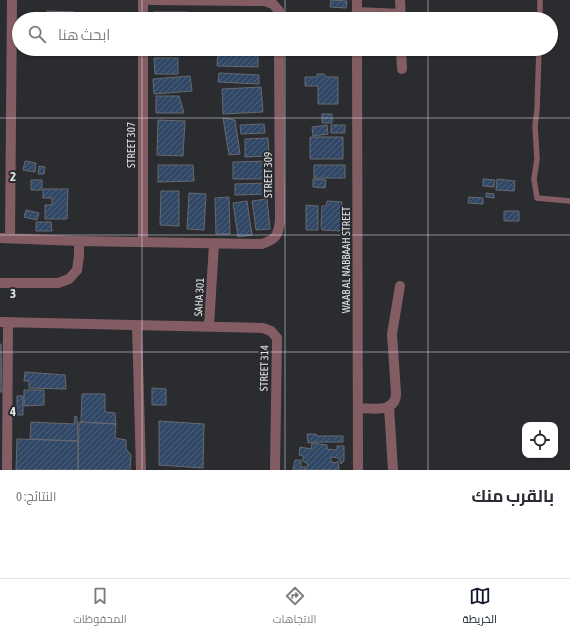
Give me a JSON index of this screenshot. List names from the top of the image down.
{
  "streets": {
    "street": [
      "STREET 307",
      "STREET 309",
      "WAAB AL NABBAAH STREET",
      "SAHA 301",
      "STREET 314"
    ]
  },
  "crossings": [
    ["STREET 309", "SAHA 301"],
    ["SAHA 301", "STREET 314"]
  ],
  "page": {
    "search": "ابحث هنا",
    "heading": ["بالقرب منك", "النتائج: 0"],
    "nav": ["الخريطة", "الاتجاهات", "المحفوظات"]
  },
  "grid": {
    "rows": ["2", "3", "4"]
  }
}
